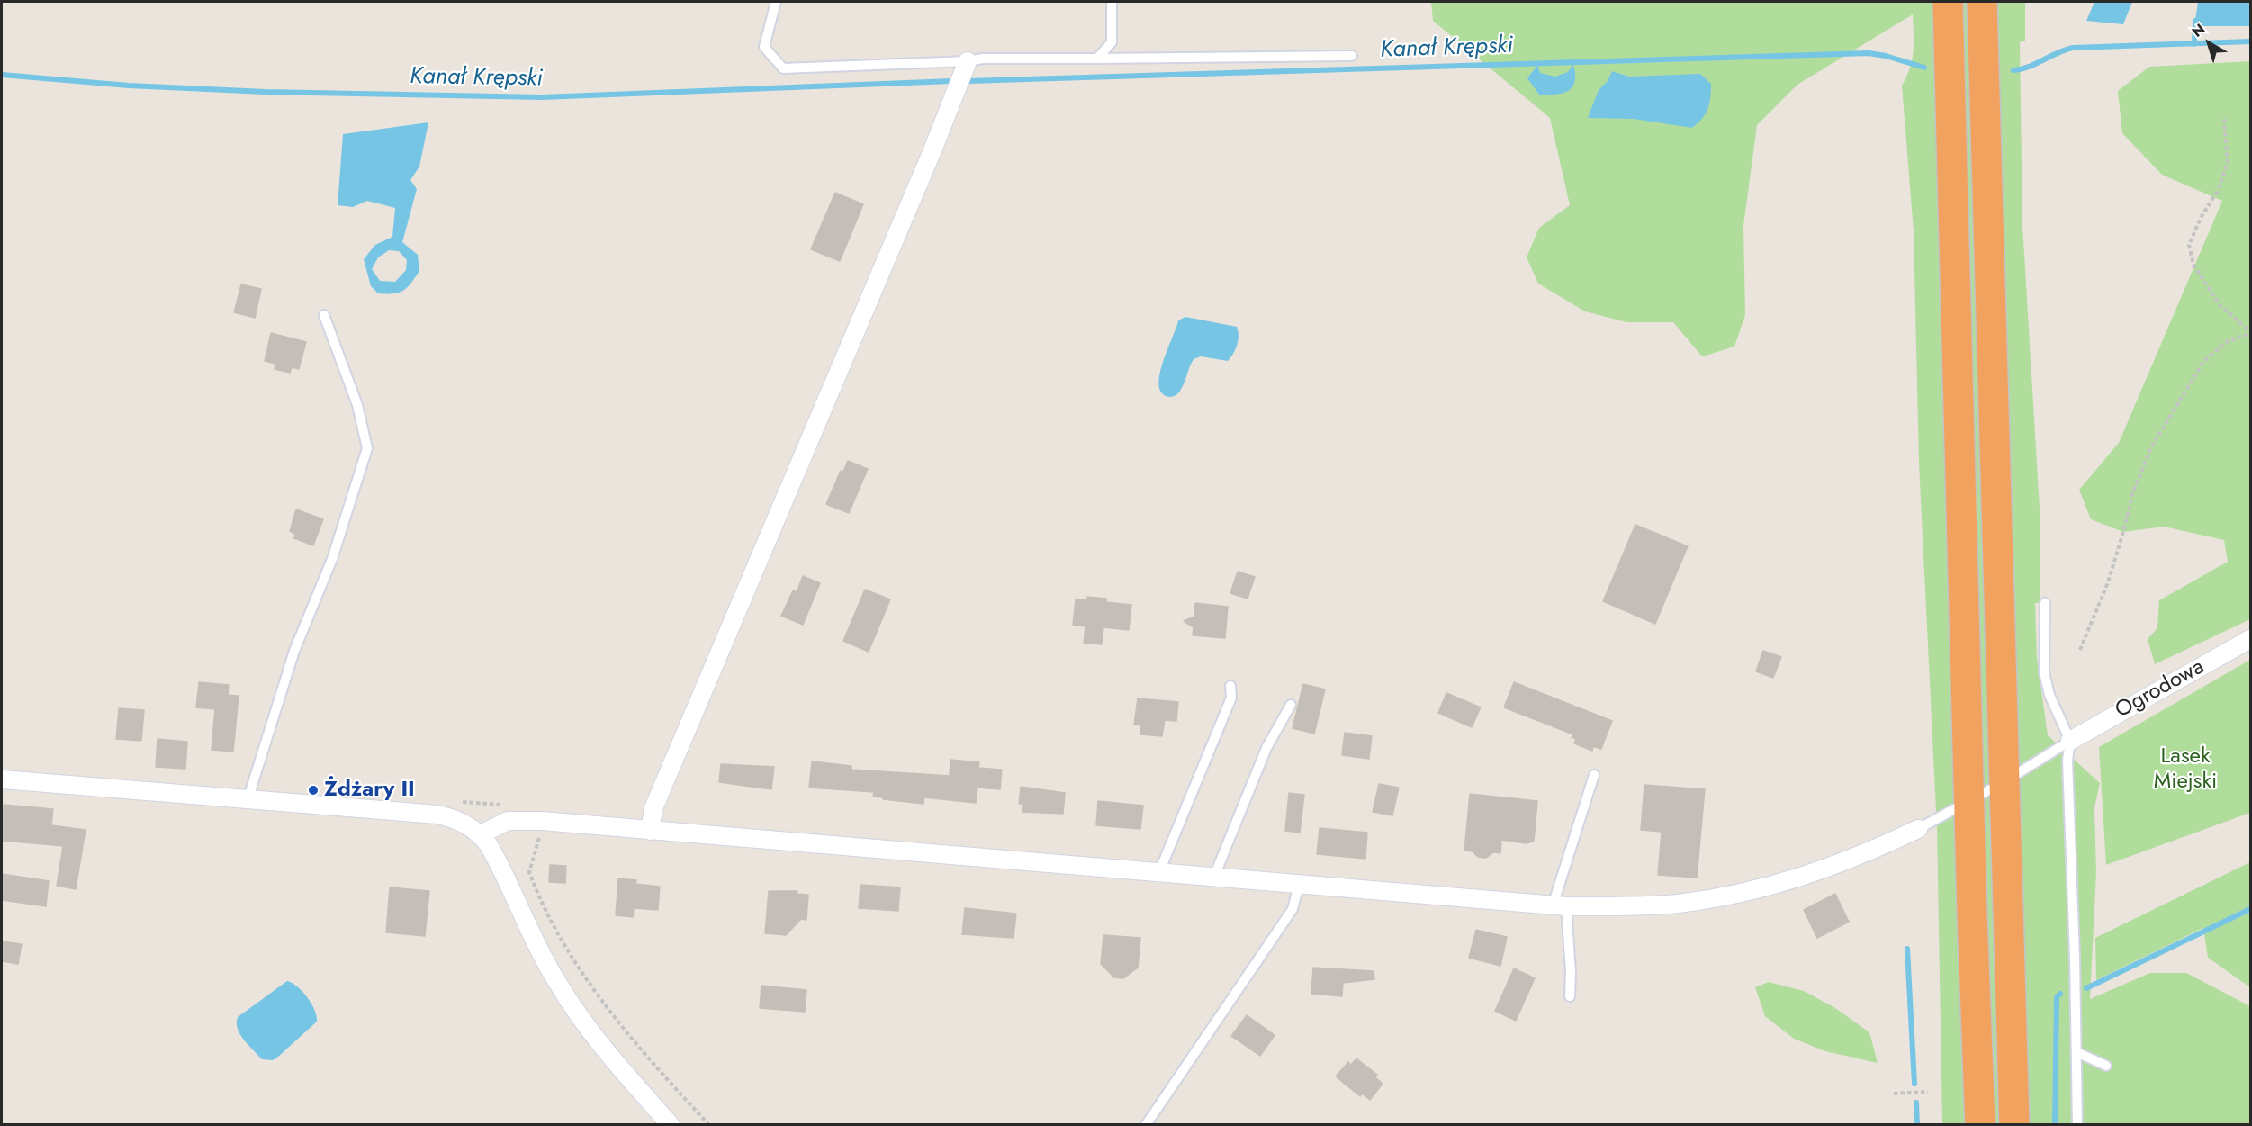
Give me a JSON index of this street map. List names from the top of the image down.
{
  "streets": {
    "street": ["Ogrodowa"]
  },
  "water": ["Kanał Krępski"],
  "parks": ["Lasek Miejski"],
  "places": ["Żdżary II"],
  "north": "top left"
}
